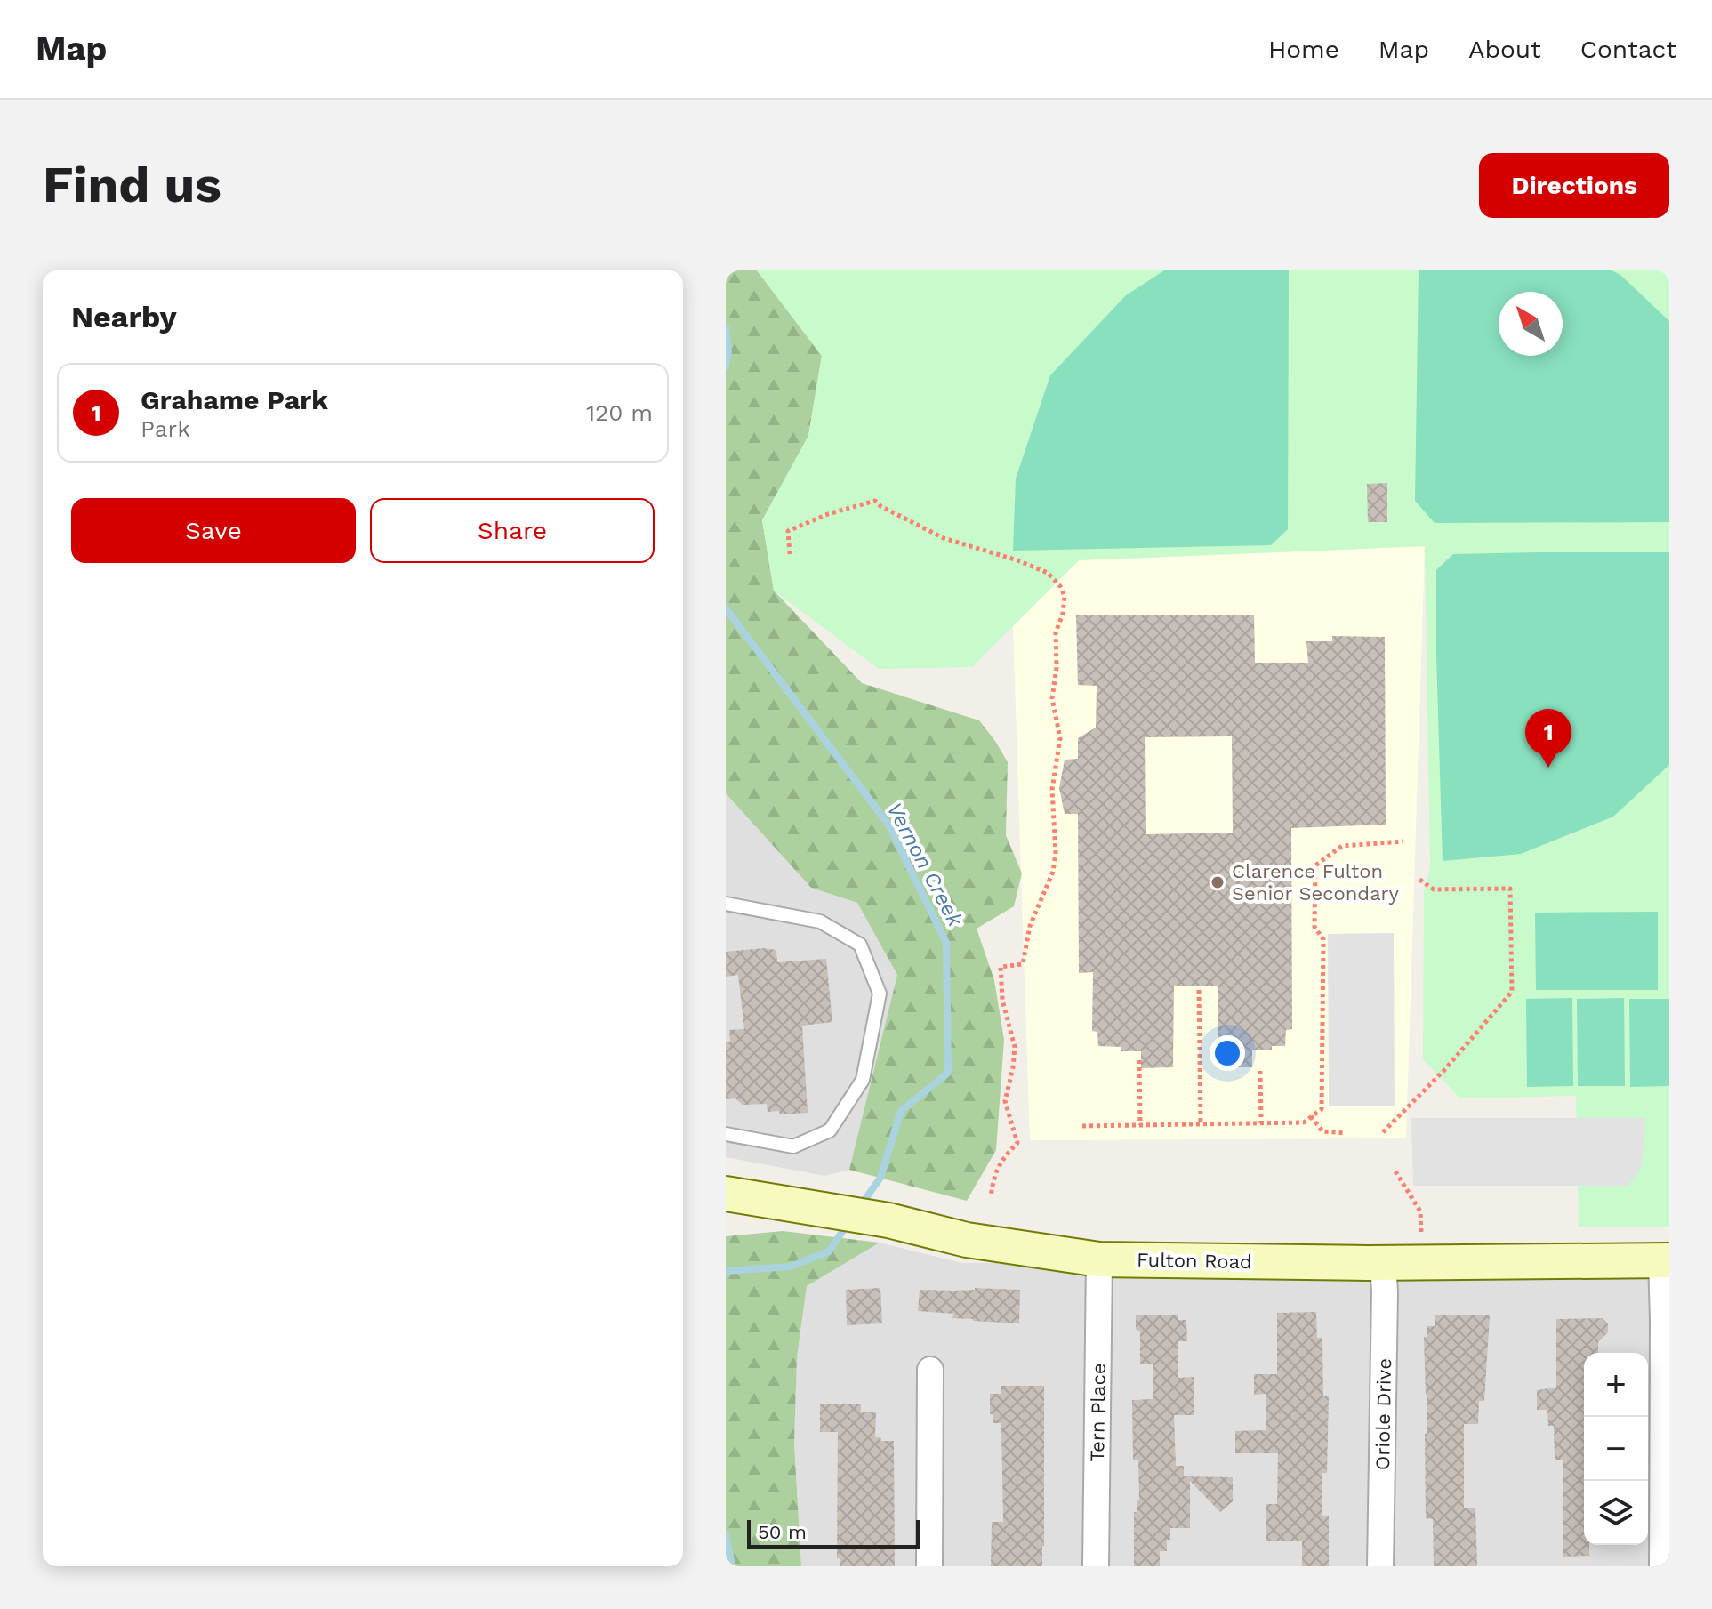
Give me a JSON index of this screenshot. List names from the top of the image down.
{
  "streets": {
    "street": ["Fulton Road", "Tern Place", "Oriole Drive"]
  },
  "crossings": [
    ["Fulton Road", "Tern Place"],
    ["Fulton Road", "Oriole Drive"]
  ],
  "water": ["Vernon Creek"],
  "places": ["Clarence Fulton Senior Secondary"],
  "scale_bar": "50 m",
  "north": "top left",
  "page": {
    "header": "Map",
    "nav": [
      "Home",
      "Map",
      "About",
      "Contact"
    ],
    "buttons": [
      "Directions",
      ["Save", "Share"]
    ],
    "title": "Find us",
    "heading": "Nearby",
    "list": [
      {
        "mark": "1",
        "name": "Grahame Park",
        "note": "Park",
        "value": "120 m"
      }
    ],
    "pins": "1",
    "map_buttons": ["+", "−"],
    "scale": "50 m"
  }
}
